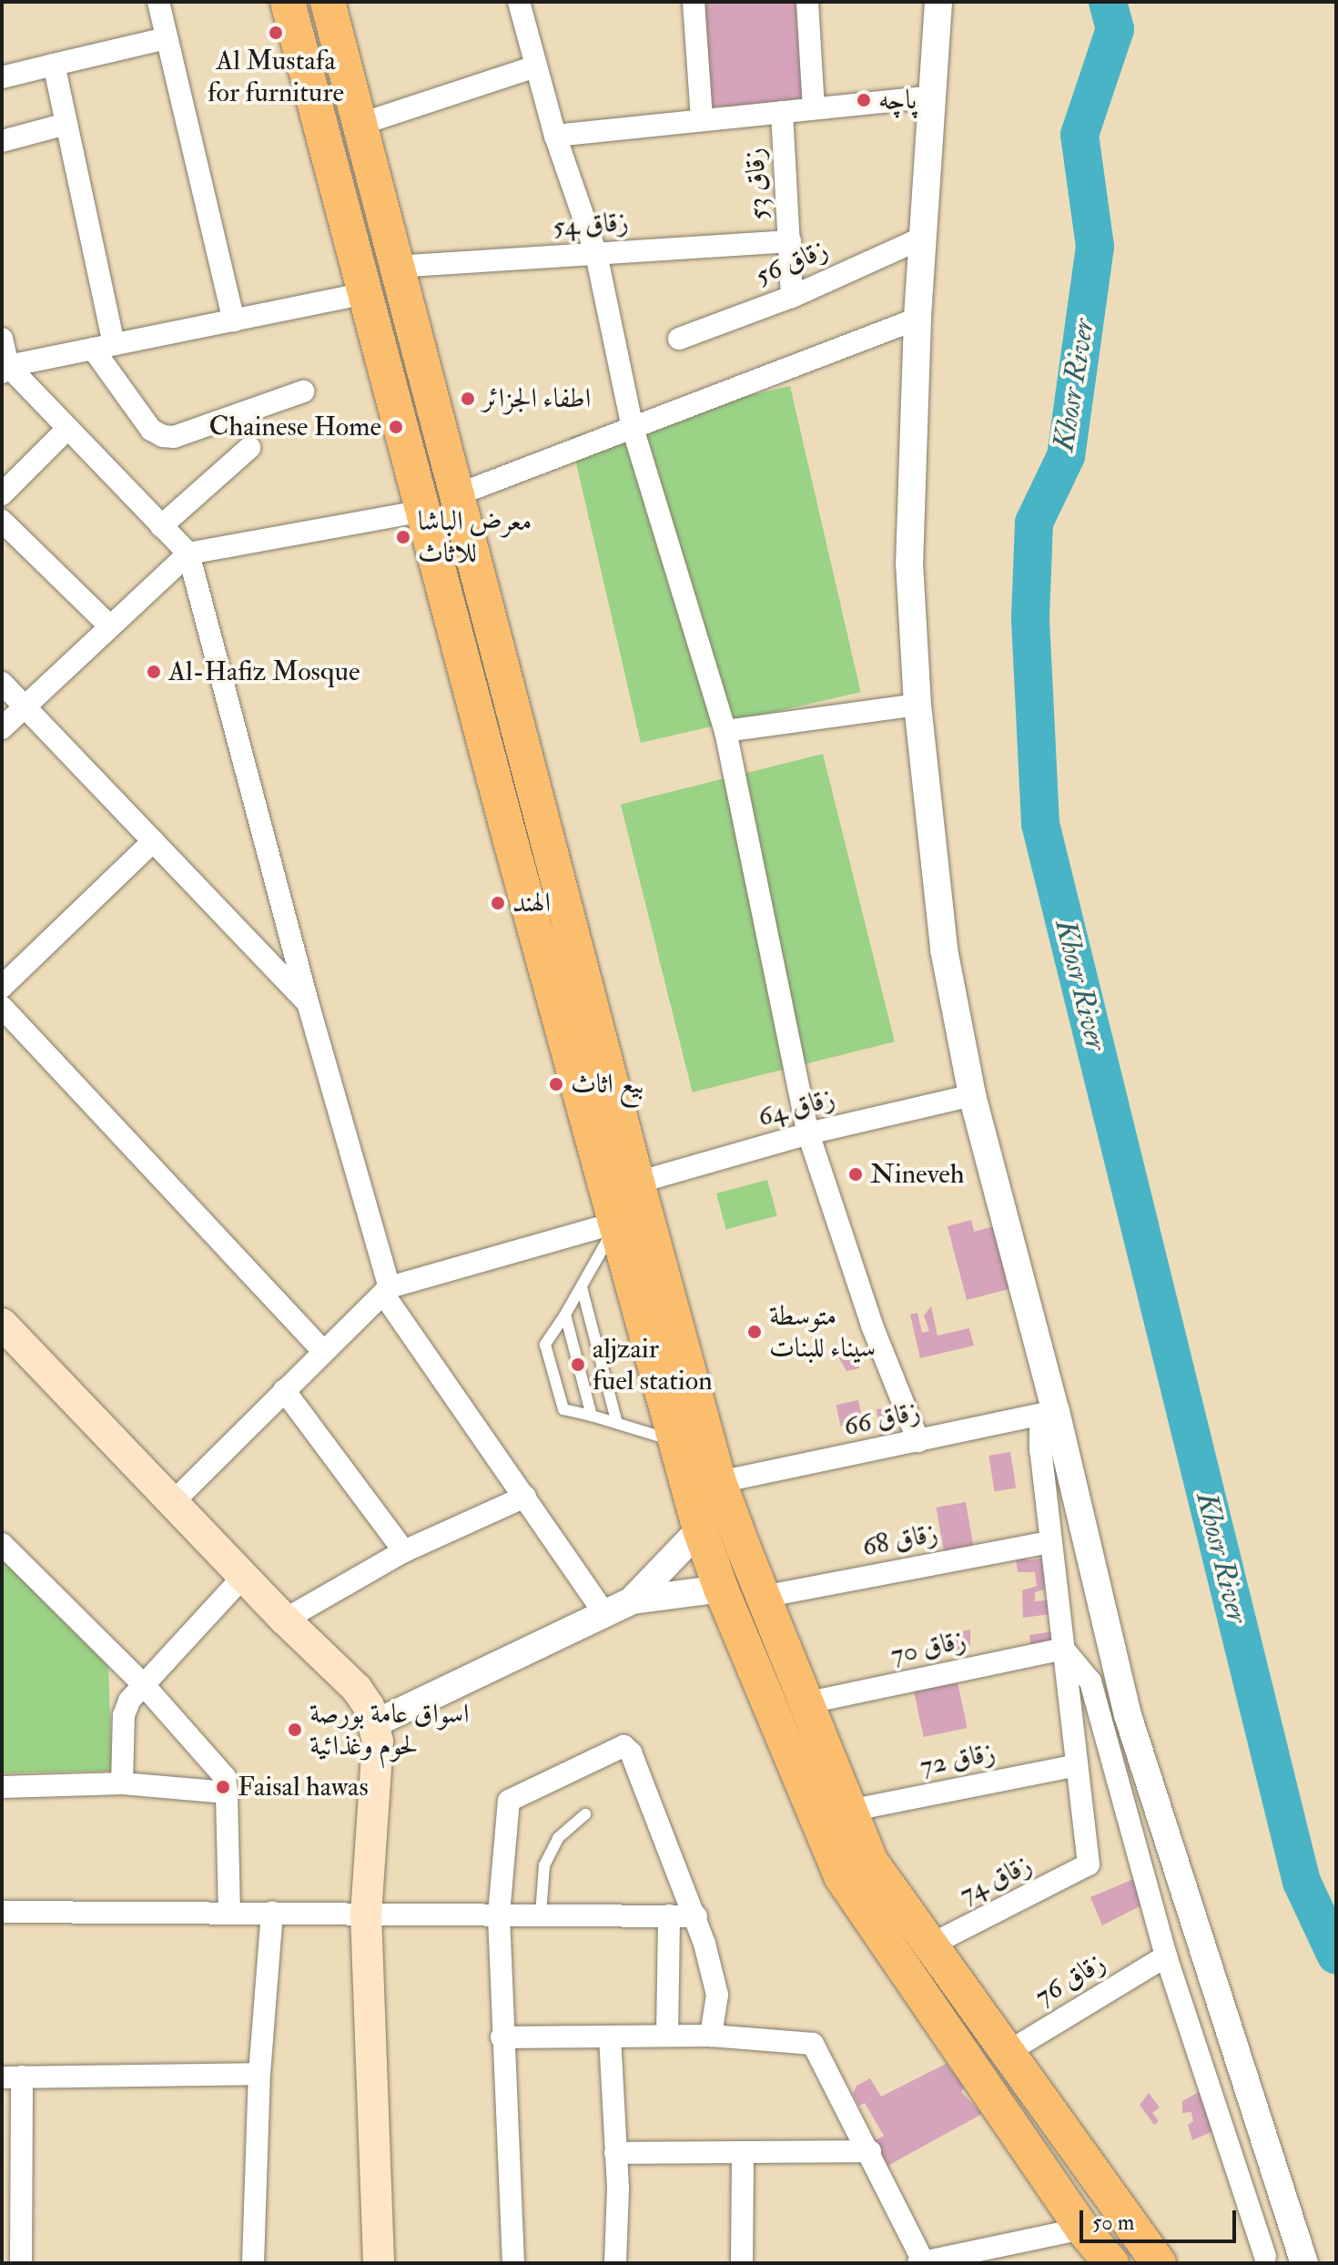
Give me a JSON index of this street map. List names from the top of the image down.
{
  "streets": {
    "street": [
      "زقاق 53",
      "زقاق 54",
      "زقاق 56",
      "زقاق 64",
      "زقاق 66",
      "زقاق 68",
      "زقاق 70",
      "زقاق 72",
      "زقاق 74",
      "زقاق 76"
    ]
  },
  "crossings": [
    ["زقاق 53", "زقاق 54"],
    ["زقاق 53", "زقاق 56"],
    ["زقاق 72", "زقاق 74"]
  ],
  "water": ["Khosr River"],
  "places": [
    "Al Mustafa for furniture",
    "پاچه",
    "اطفاء الجزائر",
    "Chainese Home",
    "معرض الباشا للاثاث",
    "Al-Hafiz Mosque",
    "الهند",
    "بيع اثاث",
    "Nineveh",
    "متوسطة سيناء للبنات",
    "aljzair fuel station",
    "اسواق عامة بورصة لحوم وغذائية",
    "Faisal hawas"
  ],
  "scale_bar": "50 m"
}
